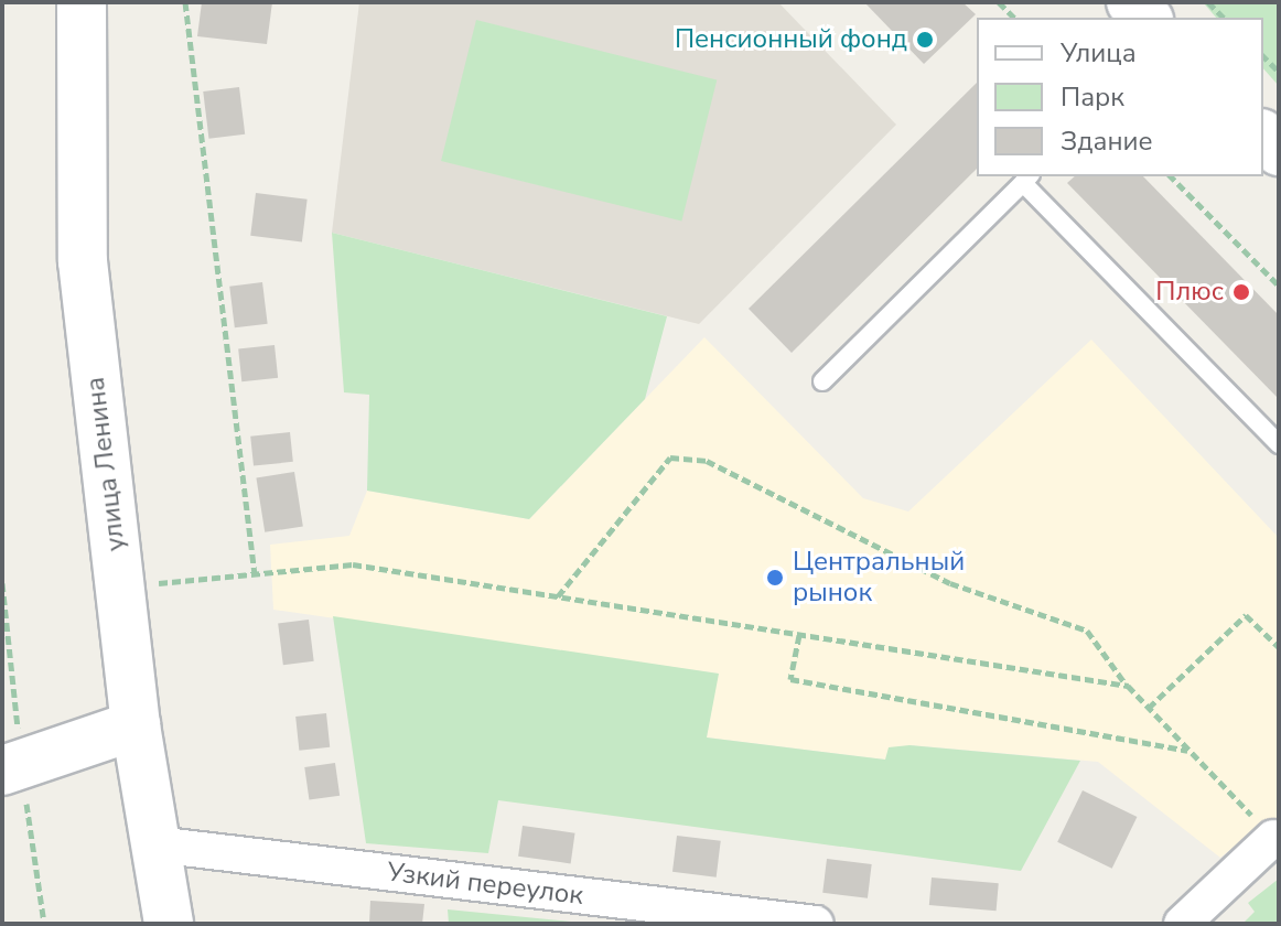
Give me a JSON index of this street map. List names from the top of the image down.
{
  "streets": {
    "main road": ["улица Ленина"],
    "street": ["Узкий переулок"]
  },
  "crossings": [
    ["улица Ленина", "Узкий переулок"]
  ],
  "places": ["Пенсионный фонд", "Плюс", "Центральный рынок"],
  "legend": ["Улица", "Парк", "Здание"]
}
